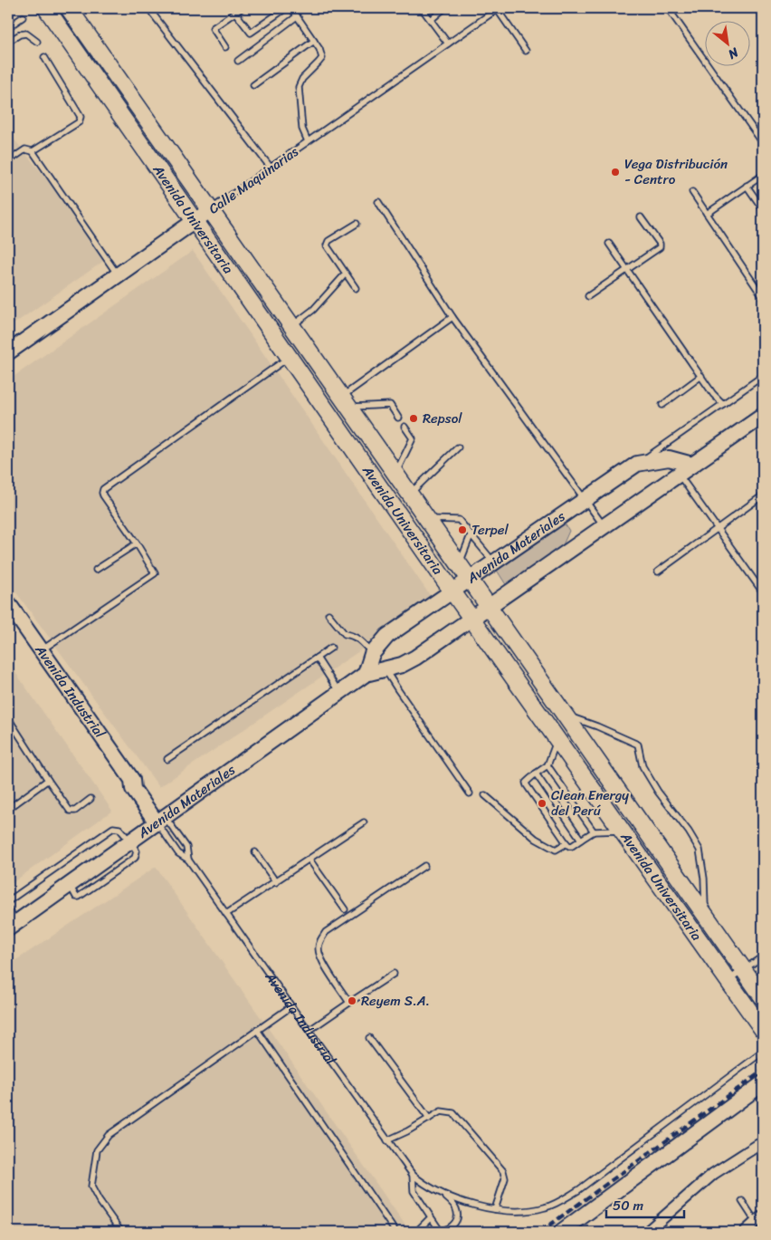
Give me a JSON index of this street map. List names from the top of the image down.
{
  "streets": {
    "main road": ["Avenida Universitaria"],
    "street": ["Calle Maquinarias", "Avenida Materiales", "Avenida Industrial"]
  },
  "crossings": [
    ["Calle Maquinarias", "Avenida Universitaria"],
    ["Avenida Universitaria", "Avenida Materiales"],
    ["Avenida Materiales", "Avenida Industrial"]
  ],
  "places": [
    "Vega Distribución - Centro",
    "Repsol",
    "Terpel",
    "Clean Energy del Perú",
    "Reyem S.A."
  ],
  "scale_bar": "50 m",
  "north": "bottom right"
}
